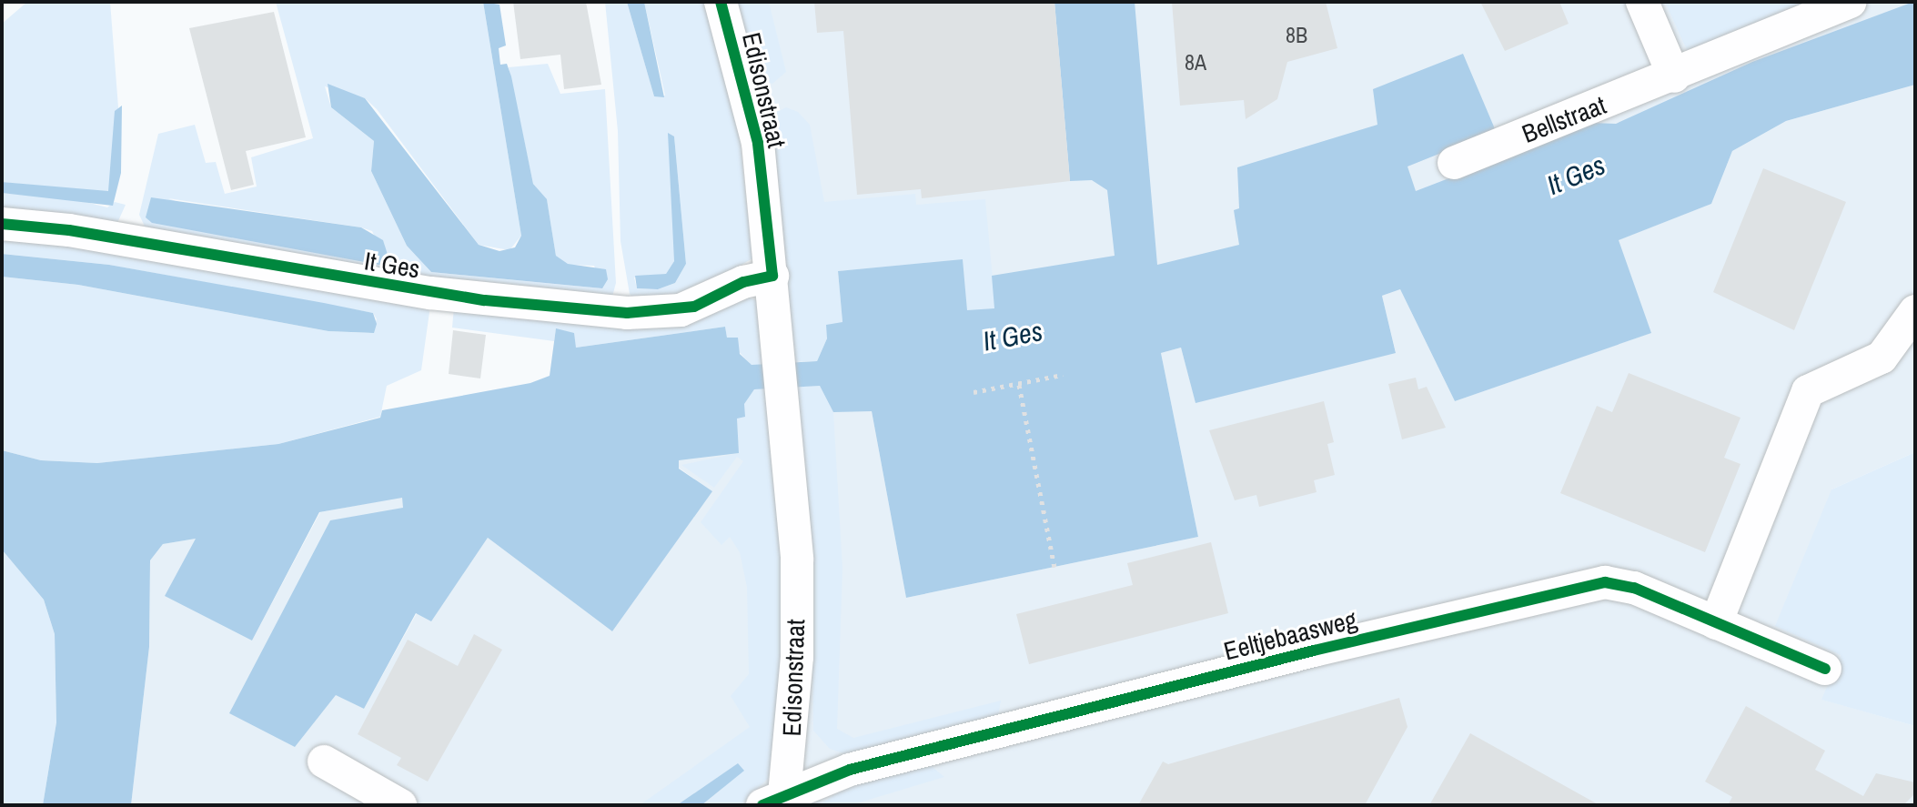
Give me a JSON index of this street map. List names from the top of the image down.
{
  "streets": {
    "street": [
      "Edisonstraat",
      "Bellstraat",
      "It Ges",
      "Eeltjebaasweg"
    ]
  },
  "crossings": [
    ["Edisonstraat", "It Ges"],
    ["Edisonstraat", "Eeltjebaasweg"]
  ],
  "water": ["It Ges"],
  "house_numbers": ["8B", "8A"]
}
